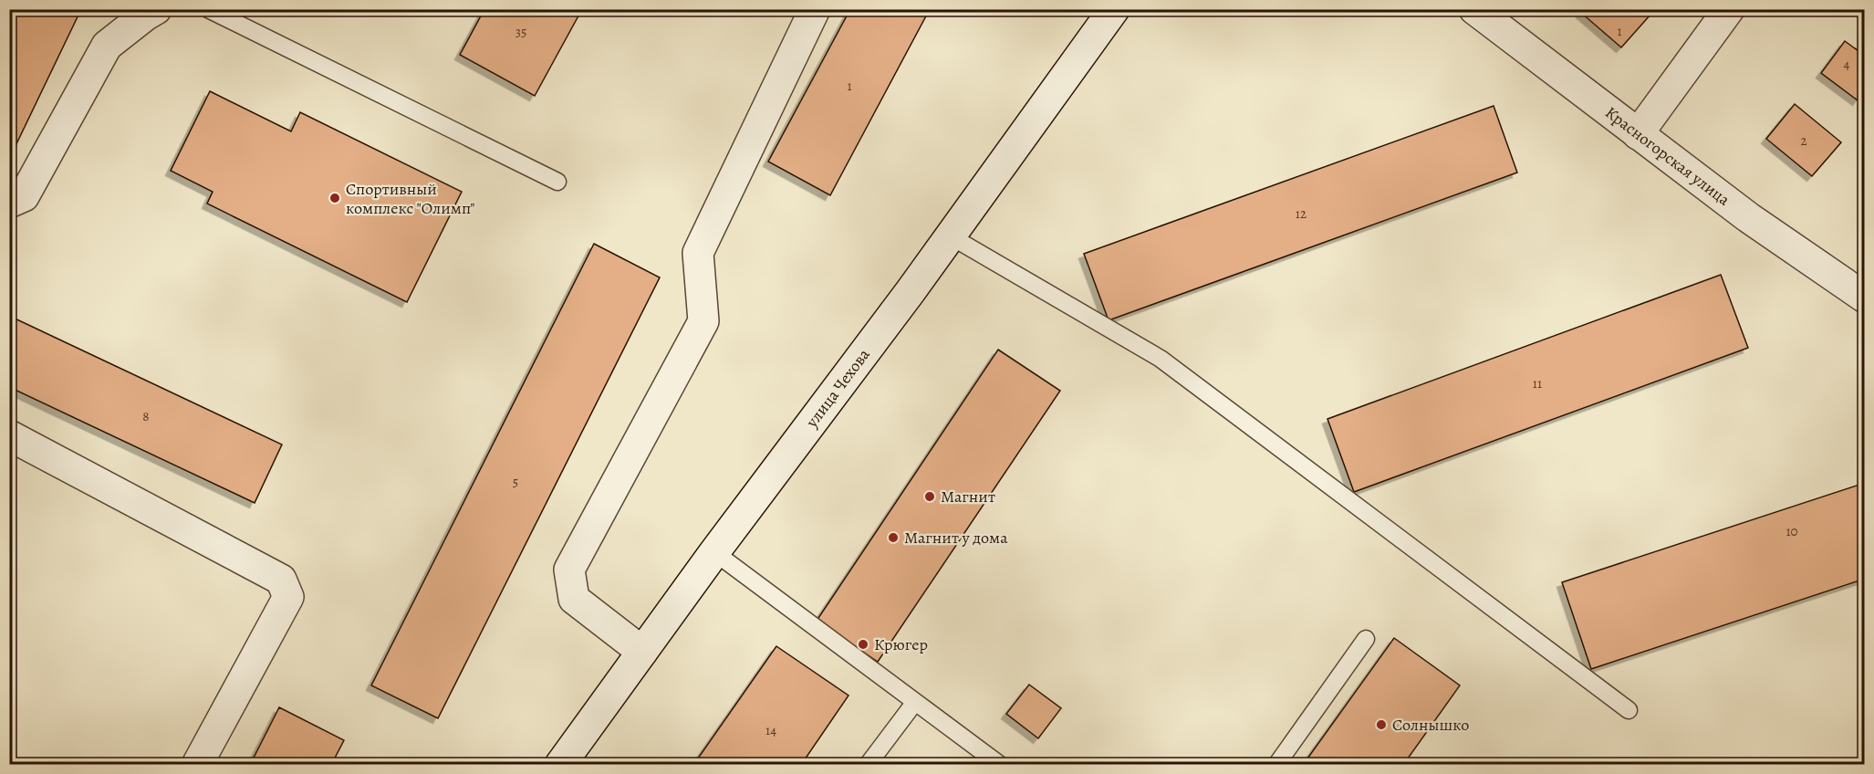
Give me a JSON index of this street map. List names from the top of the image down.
{
  "streets": {
    "street": ["Красногорская улица", "улица Чехова"]
  },
  "places": [
    "Спортивный комплекс \"Олимп\"",
    "Магнит",
    "Магнит у дома",
    "Крюгер",
    "Солнышко"
  ],
  "house_numbers": [
    "1",
    "35",
    "4",
    "1",
    "2",
    "12",
    "11",
    "8",
    "5",
    "10",
    "14"
  ]
}
